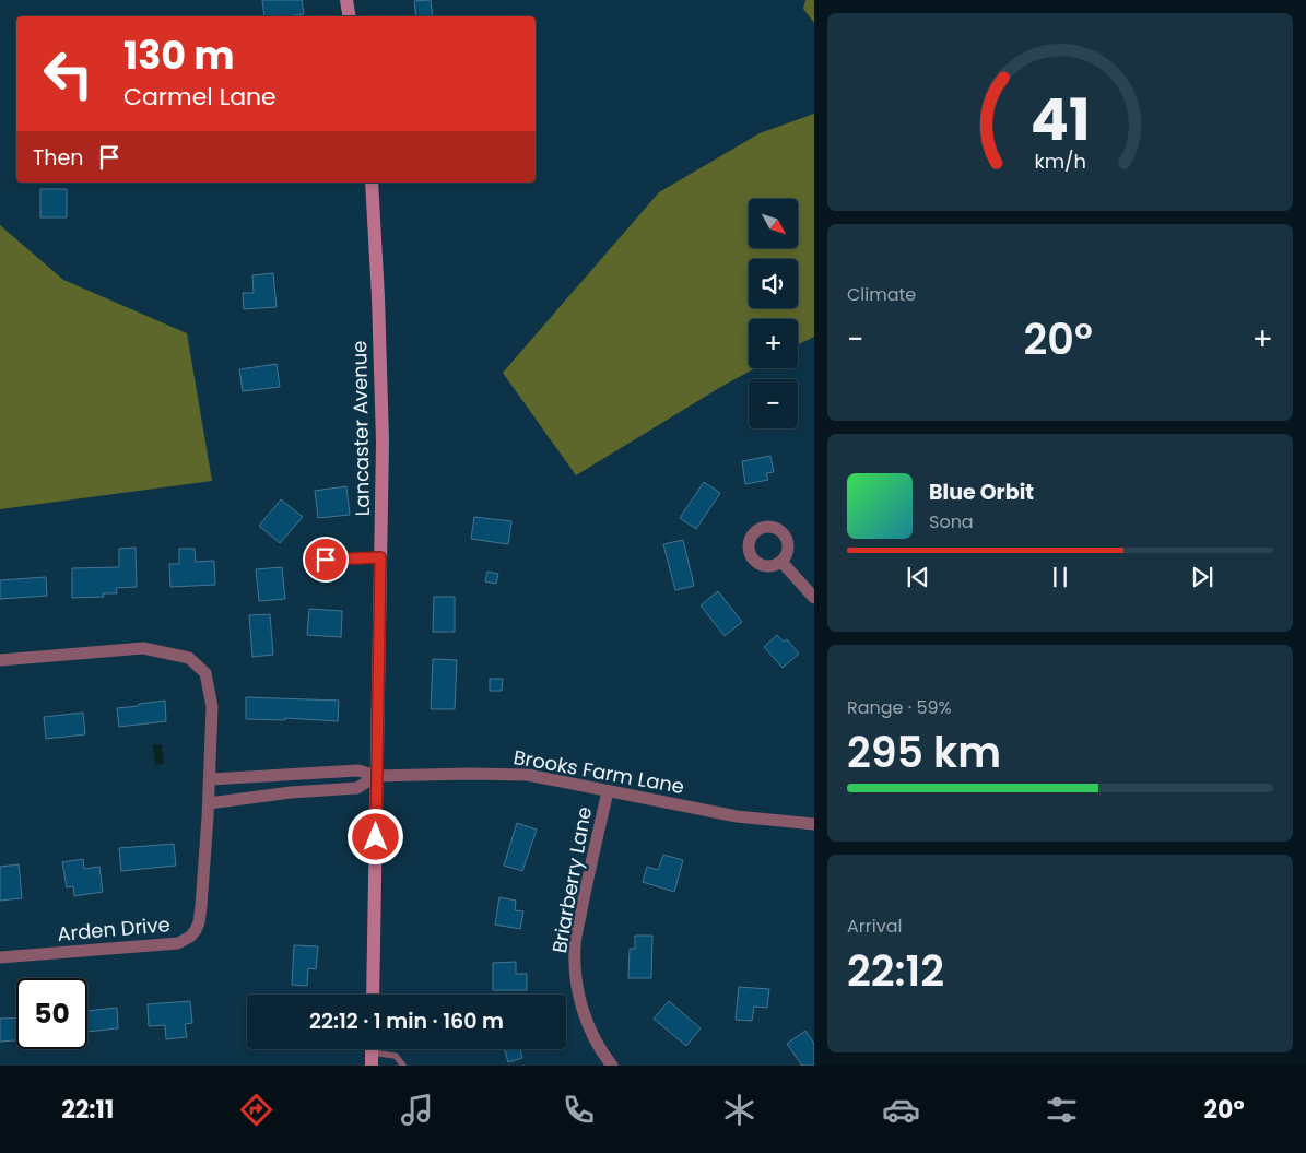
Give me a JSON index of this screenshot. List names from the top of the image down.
{
  "streets": {
    "main road": ["Lancaster Avenue"],
    "street": ["Brooks Farm Lane", "Briarberry Lane", "Arden Drive"]
  },
  "crossings": [
    ["Lancaster Avenue", "Brooks Farm Lane"],
    ["Brooks Farm Lane", "Briarberry Lane"]
  ],
  "north": "bottom right",
  "page": {
    "turn": ["130 m", "Carmel Lane"],
    "then": "Then",
    "map_buttons": ["+", "−"],
    "tile": [
      "Climate",
      ["Range · 59%", "295 km"],
      ["Arrival", "22:12"]
    ],
    "heat": ["−", "20°", "+"],
    "song": ["Blue Orbit", "Sona"],
    "limit": "50",
    "trip": "22:12 · 1 min · 160 m",
    "tabs": ["22:11", "20°"],
    "gauge": ["41", "km/h"]
  }
}
